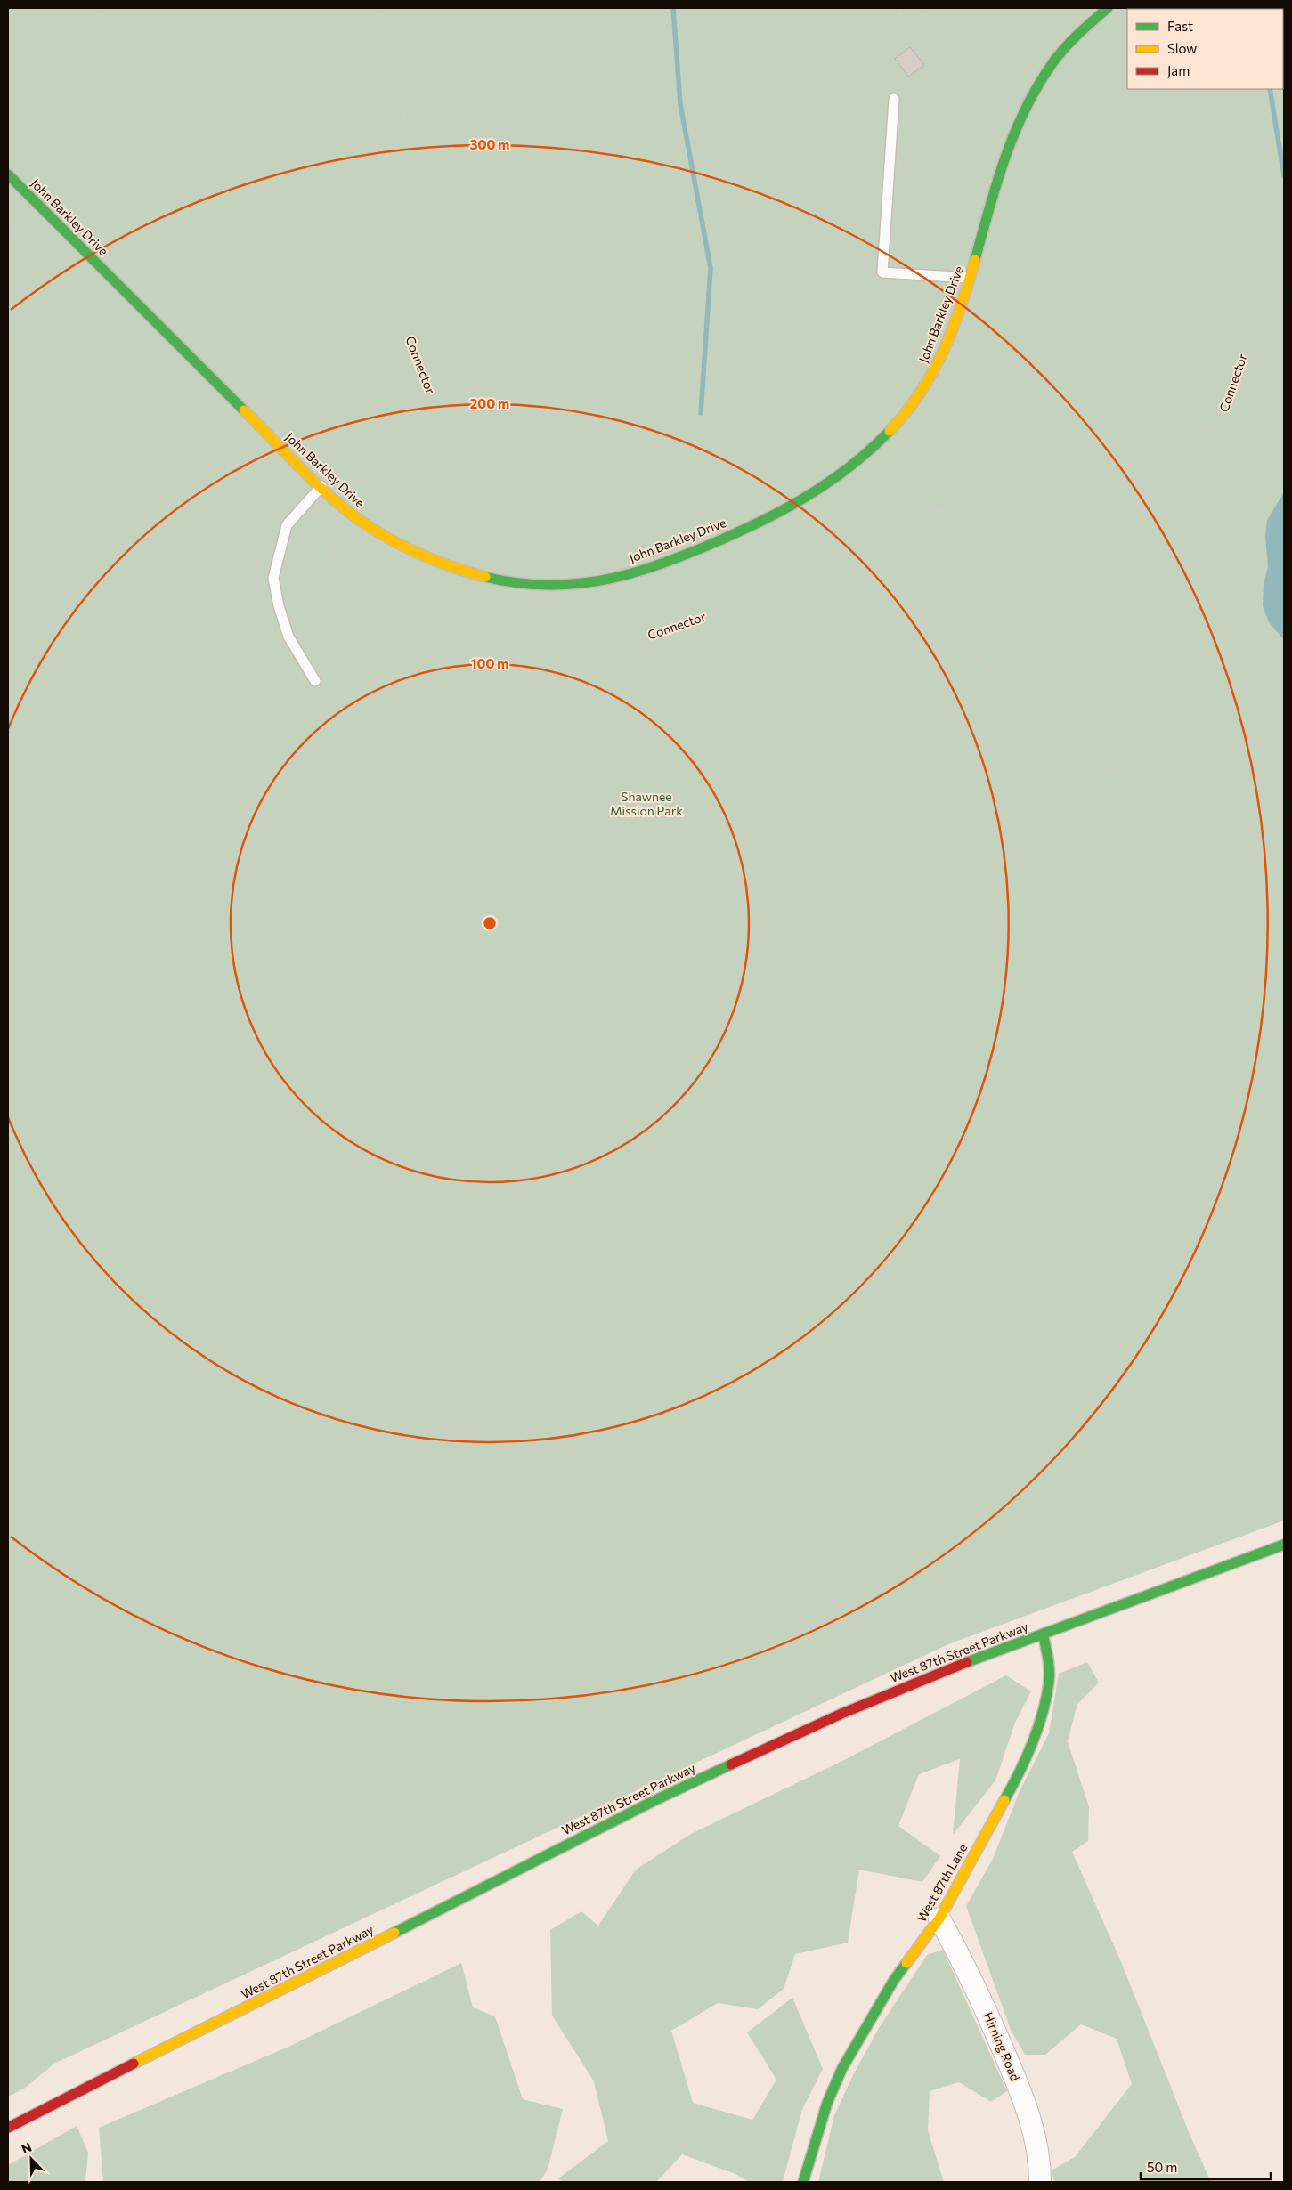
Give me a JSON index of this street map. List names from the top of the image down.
{
  "streets": {
    "street": [
      "John Barkley Drive",
      "West 87th Street Parkway",
      "West 87th Lane",
      "Hirning Road"
    ],
    "path": ["Connector"]
  },
  "crossings": [
    ["John Barkley Drive", "Connector"],
    ["West 87th Street Parkway", "West 87th Lane"],
    ["West 87th Lane", "Hirning Road"]
  ],
  "parks": ["Shawnee Mission Park"],
  "legend": ["Fast", "Slow", "Jam"],
  "scale_bar": "50 m",
  "north": "top left",
  "rings": ["300 m", "200 m", "100 m"]
}
